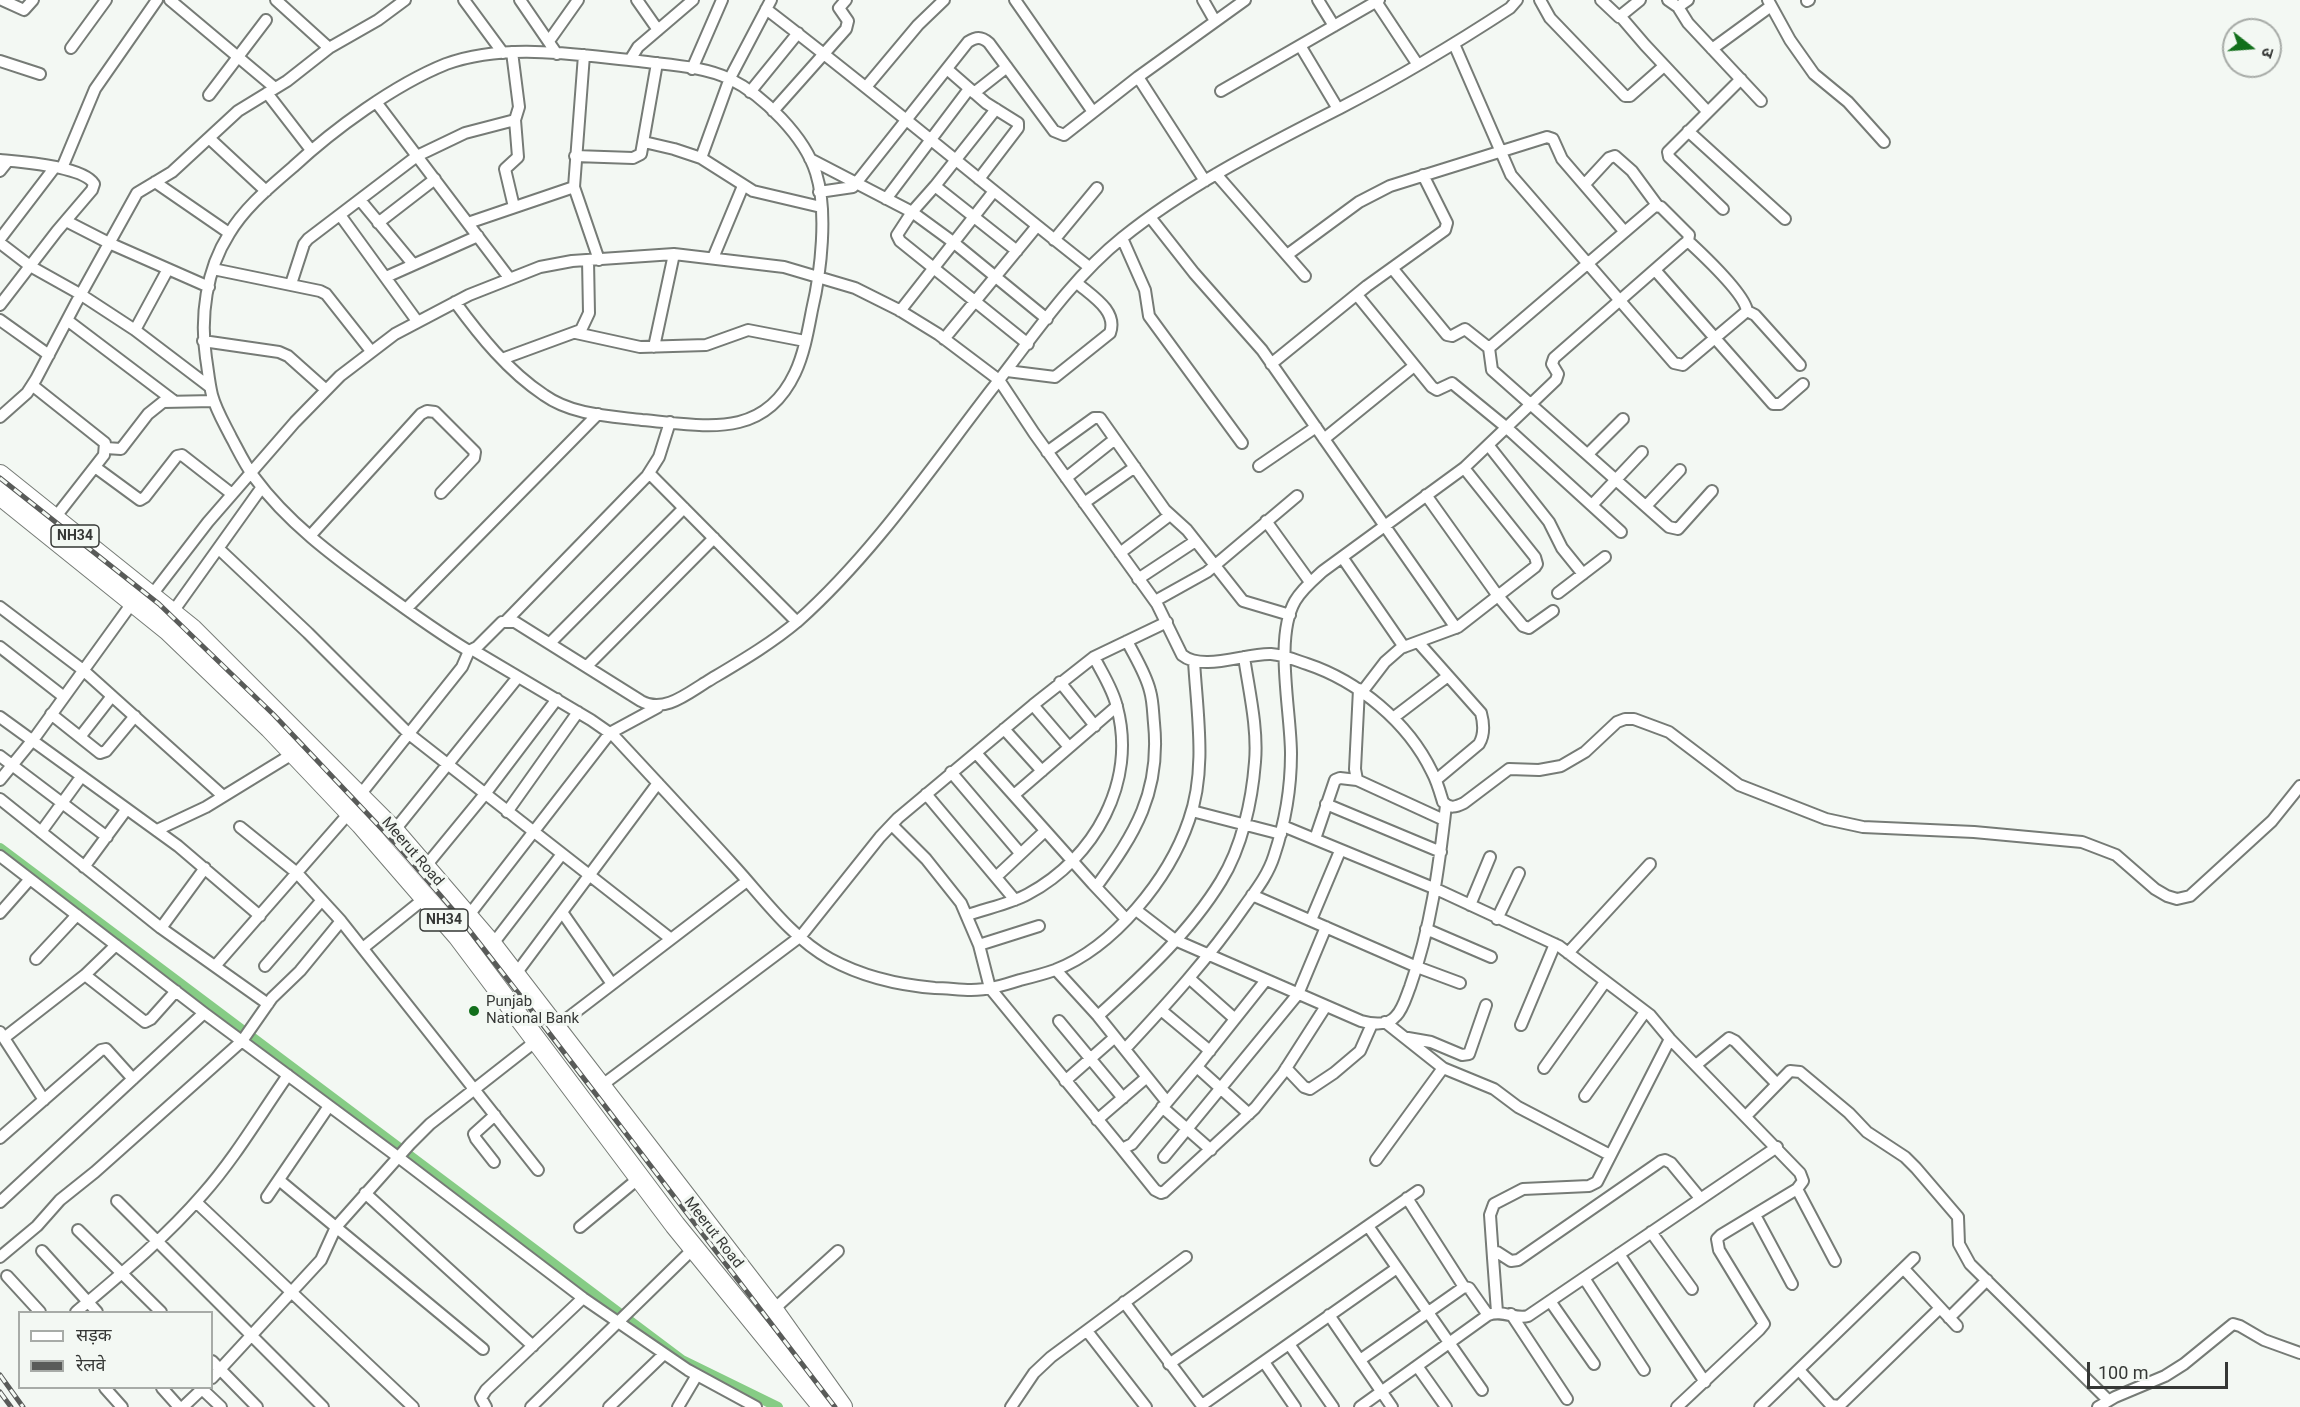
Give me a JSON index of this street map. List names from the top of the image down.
{
  "streets": {
    "highway": ["NH34", "Meerut Road"]
  },
  "places": ["Punjab National Bank"],
  "legend": ["सड़क", "रेलवे"],
  "scale_bar": "100 m",
  "north": "right"
}
